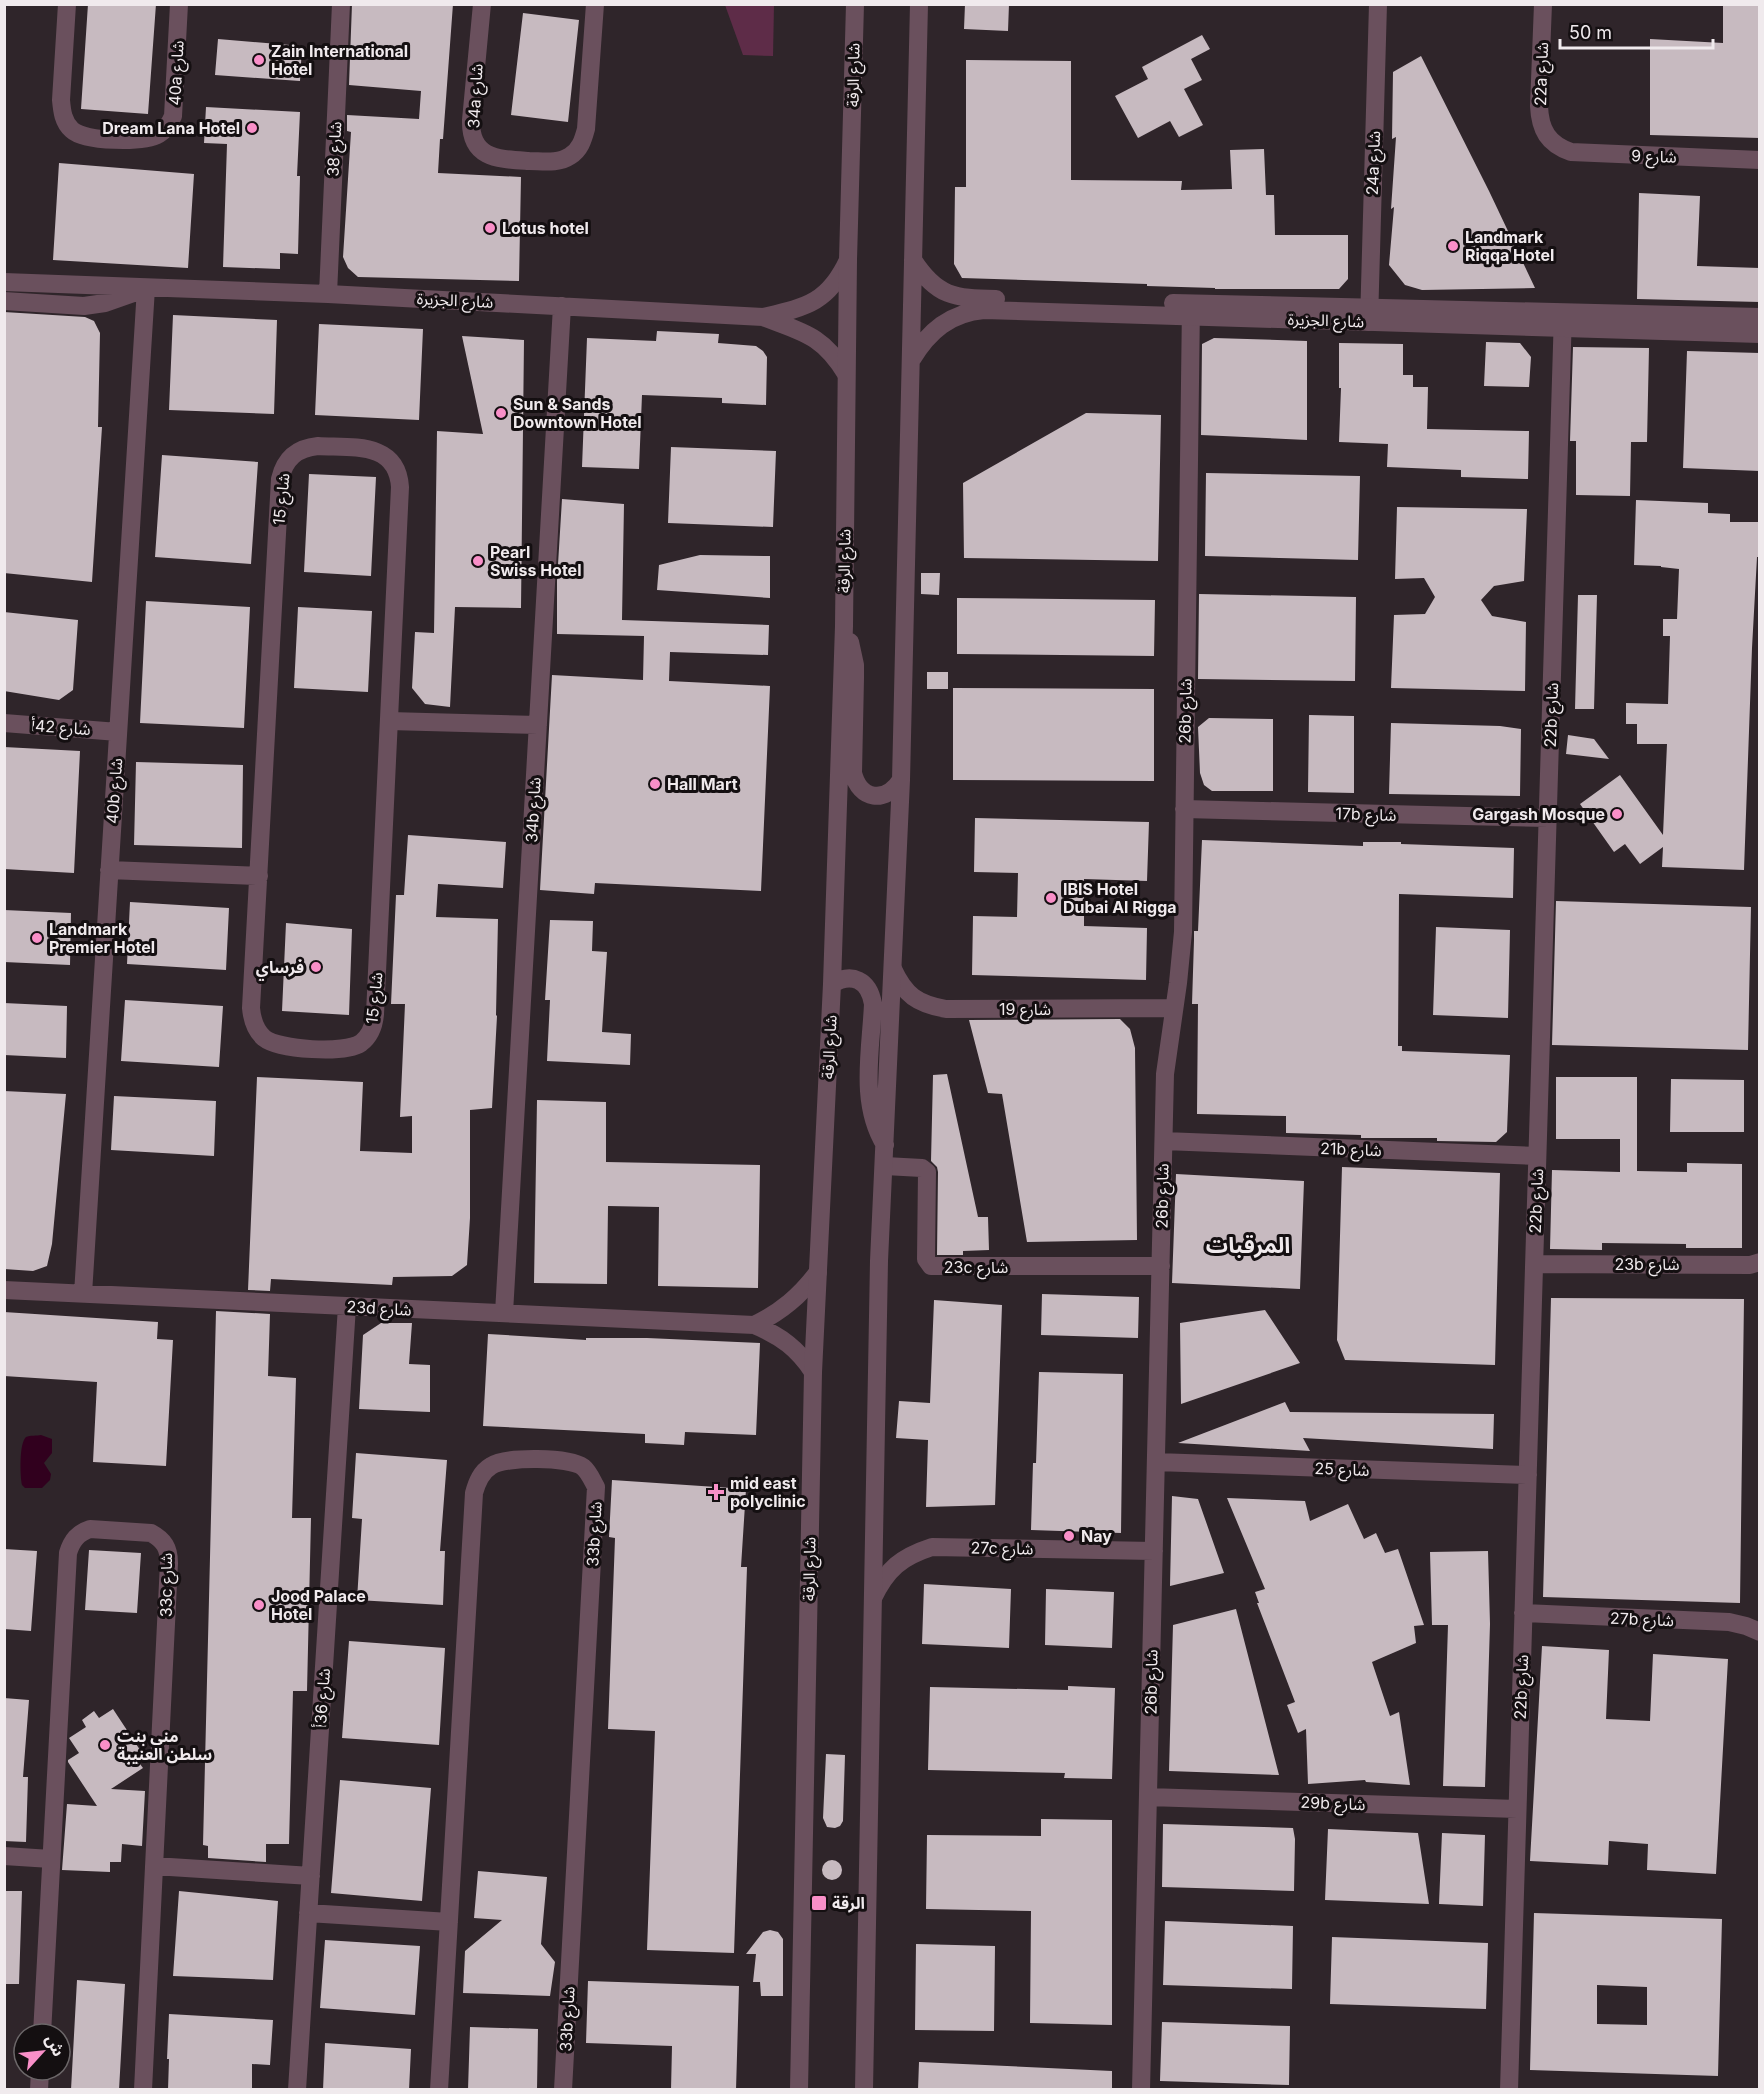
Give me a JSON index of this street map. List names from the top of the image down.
{
  "streets": {
    "street": [
      "40a شارع",
      "22a شارع",
      "شارع الرقة",
      "34a شارع",
      "شارع 38",
      "شارع 9",
      "24a شارع",
      "شارع الجزيرة",
      "شارع 15",
      "26b شارع",
      "22b شارع",
      "شارع 42أ",
      "40b شارع",
      "34b شارع",
      "17b شارع",
      "شارع 19",
      "21b شارع",
      "23b شارع",
      "23c شارع",
      "23d شارع",
      "شارع 25",
      "33b شارع",
      "27c شارع",
      "33c شارع",
      "27b شارع",
      "شارع 36أ",
      "29b شارع"
    ]
  },
  "crossings": [
    ["22a شارع", "شارع 9"],
    ["شارع الرقة", "شارع الجزيرة"],
    ["شارع الرقة", "23d شارع"],
    ["شارع 38", "شارع الجزيرة"],
    ["24a شارع", "شارع الجزيرة"],
    ["شارع الجزيرة", "26b شارع"],
    ["شارع الجزيرة", "22b شارع"],
    ["شارع الجزيرة", "40b شارع"],
    ["شارع الجزيرة", "34b شارع"],
    ["26b شارع", "17b شارع"],
    ["26b شارع", "شارع 19"],
    ["26b شارع", "21b شارع"],
    ["26b شارع", "23c شارع"],
    ["26b شارع", "شارع 25"],
    ["26b شارع", "27c شارع"],
    ["26b شارع", "29b شارع"],
    ["22b شارع", "17b شارع"],
    ["22b شارع", "21b شارع"],
    ["22b شارع", "23b شارع"],
    ["22b شارع", "شارع 25"],
    ["22b شارع", "27b شارع"],
    ["22b شارع", "29b شارع"],
    ["شارع 42أ", "40b شارع"],
    ["40b شارع", "23d شارع"],
    ["34b شارع", "23d شارع"],
    ["23d شارع", "شارع 36أ"]
  ],
  "districts": ["المرقبات"],
  "places": {
    "other": [
      "Zain International Hotel",
      "Dream Lana Hotel",
      "Lotus hotel",
      "Landmark Riqqa Hotel",
      "Sun & Sands Downtown Hotel",
      "Pearl Swiss Hotel",
      "Hall Mart",
      "Gargash Mosque",
      "IBIS Hotel Dubai Al Rigga",
      "Landmark Premier Hotel",
      "فرساي",
      "Nay",
      "Jood Palace Hotel",
      "منى بنت سلطن العنيبة"
    ],
    "health": ["mid east polyclinic"],
    "transit": ["الرقة"]
  },
  "scale_bar": "50 m",
  "north": "top right"
}
